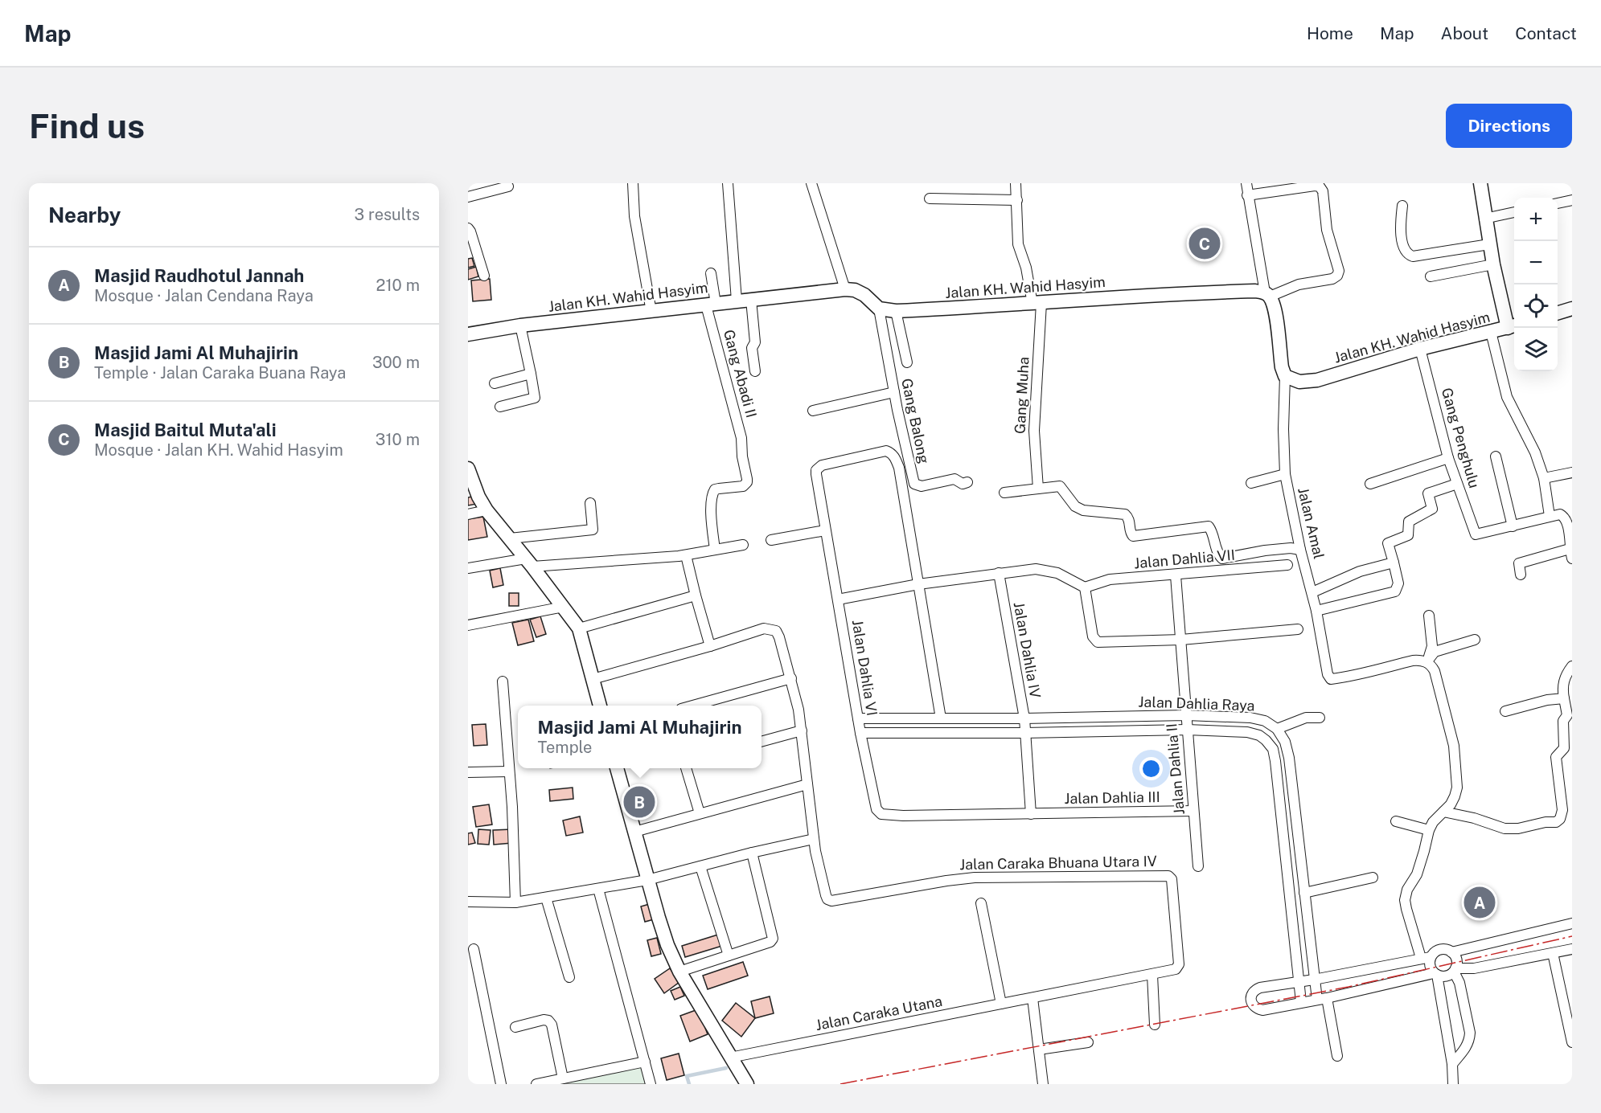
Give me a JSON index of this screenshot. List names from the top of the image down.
{
  "streets": {
    "street": [
      "Jalan KH. Wahid Hasyim",
      "Gang Abadi II",
      "Gang Muha",
      "Gang Balong",
      "Gang Penghulu",
      "Jalan Amal",
      "Jalan Dahlia VII",
      "Jalan Dahlia IV",
      "Jalan Dahlia VI",
      "Jalan Dahlia Raya",
      "Jalan Dahlia II",
      "Jalan Dahlia III",
      "Jalan Caraka Bhuana Utara IV",
      "Jalan Caraka Utana"
    ]
  },
  "crossings": [
    ["Jalan KH. Wahid Hasyim", "Gang Abadi II"],
    ["Jalan KH. Wahid Hasyim", "Gang Muha"],
    ["Jalan KH. Wahid Hasyim", "Gang Balong"],
    ["Jalan KH. Wahid Hasyim", "Gang Penghulu"],
    ["Jalan KH. Wahid Hasyim", "Jalan Amal"],
    ["Jalan Dahlia VII", "Jalan Dahlia II"],
    ["Jalan Dahlia IV", "Jalan Dahlia Raya"],
    ["Jalan Dahlia VI", "Jalan Dahlia Raya"],
    ["Jalan Dahlia VI", "Jalan Dahlia III"],
    ["Jalan Dahlia Raya", "Jalan Dahlia II"],
    ["Jalan Dahlia II", "Jalan Dahlia III"],
    ["Jalan Caraka Bhuana Utara IV", "Jalan Caraka Utana"]
  ],
  "page": {
    "header": "Map",
    "nav": [
      "Home",
      "Map",
      "About",
      "Contact"
    ],
    "buttons": "Directions",
    "title": "Find us",
    "heading": ["Nearby", "3 results"],
    "map_buttons": ["+", "−"],
    "pins": ["C", "B", "A"],
    "list": [
      {
        "mark": "A",
        "name": "Masjid Raudhotul Jannah",
        "note": "Mosque · Jalan Cendana Raya",
        "value": "210 m"
      },
      {
        "mark": "B",
        "name": "Masjid Jami Al Muhajirin",
        "note": "Temple · Jalan Caraka Buana Raya",
        "value": "300 m"
      },
      {
        "mark": "C",
        "name": "Masjid Baitul Muta'ali",
        "note": "Mosque · Jalan KH. Wahid Hasyim",
        "value": "310 m"
      }
    ],
    "popup": ["Masjid Jami Al Muhajirin", "Temple"]
  }
}
